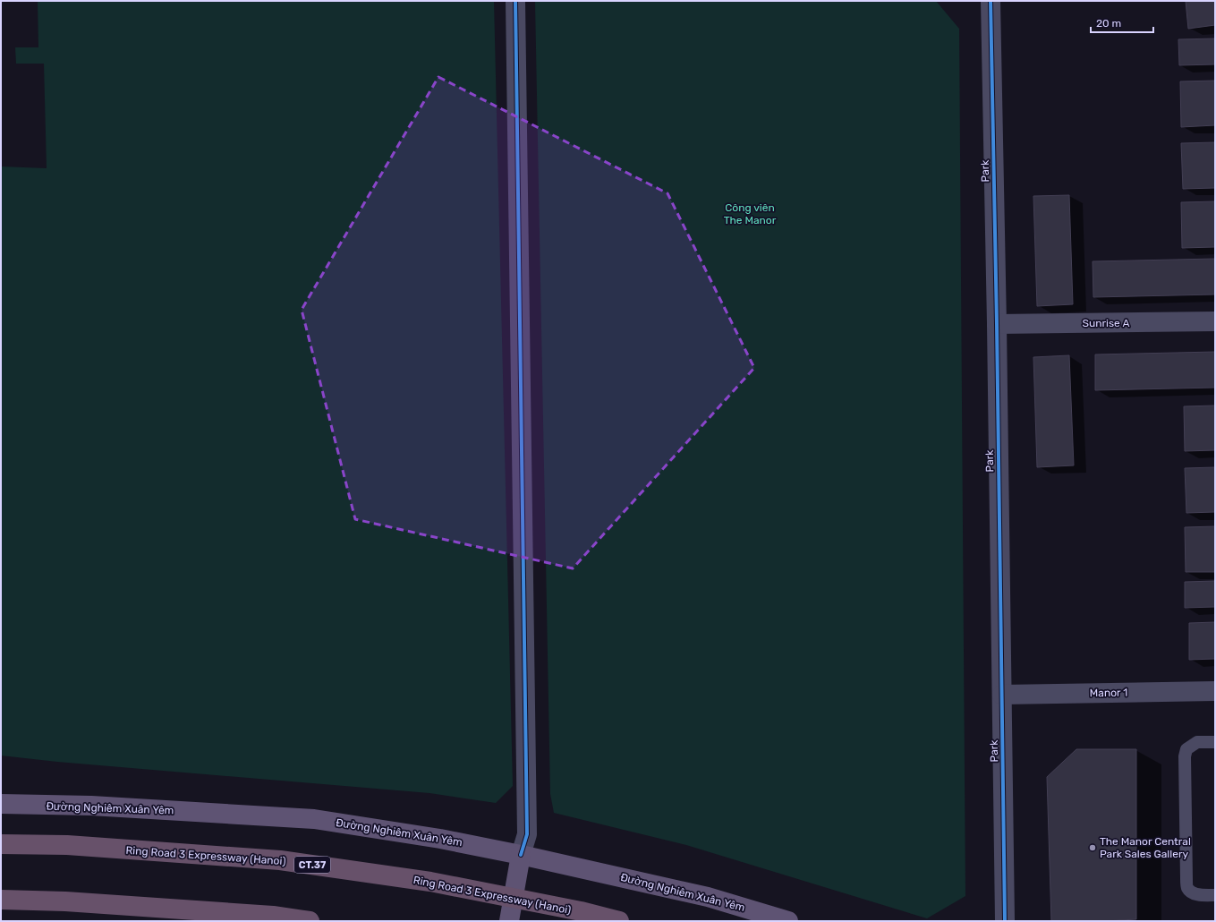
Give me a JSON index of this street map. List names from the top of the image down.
{
  "streets": {
    "highway": ["Ring Road 3 Expressway (Hanoi)", "CT.37"],
    "main road": ["Đường Nghiêm Xuân Yêm"],
    "street": ["Park", "Sunrise A", "Manor 1"]
  },
  "crossings": [
    ["Park", "Sunrise A"],
    ["Park", "Manor 1"]
  ],
  "parks": ["Công viên The Manor"],
  "places": ["The Manor Central Park Sales Gallery"],
  "scale_bar": "20 m"
}
